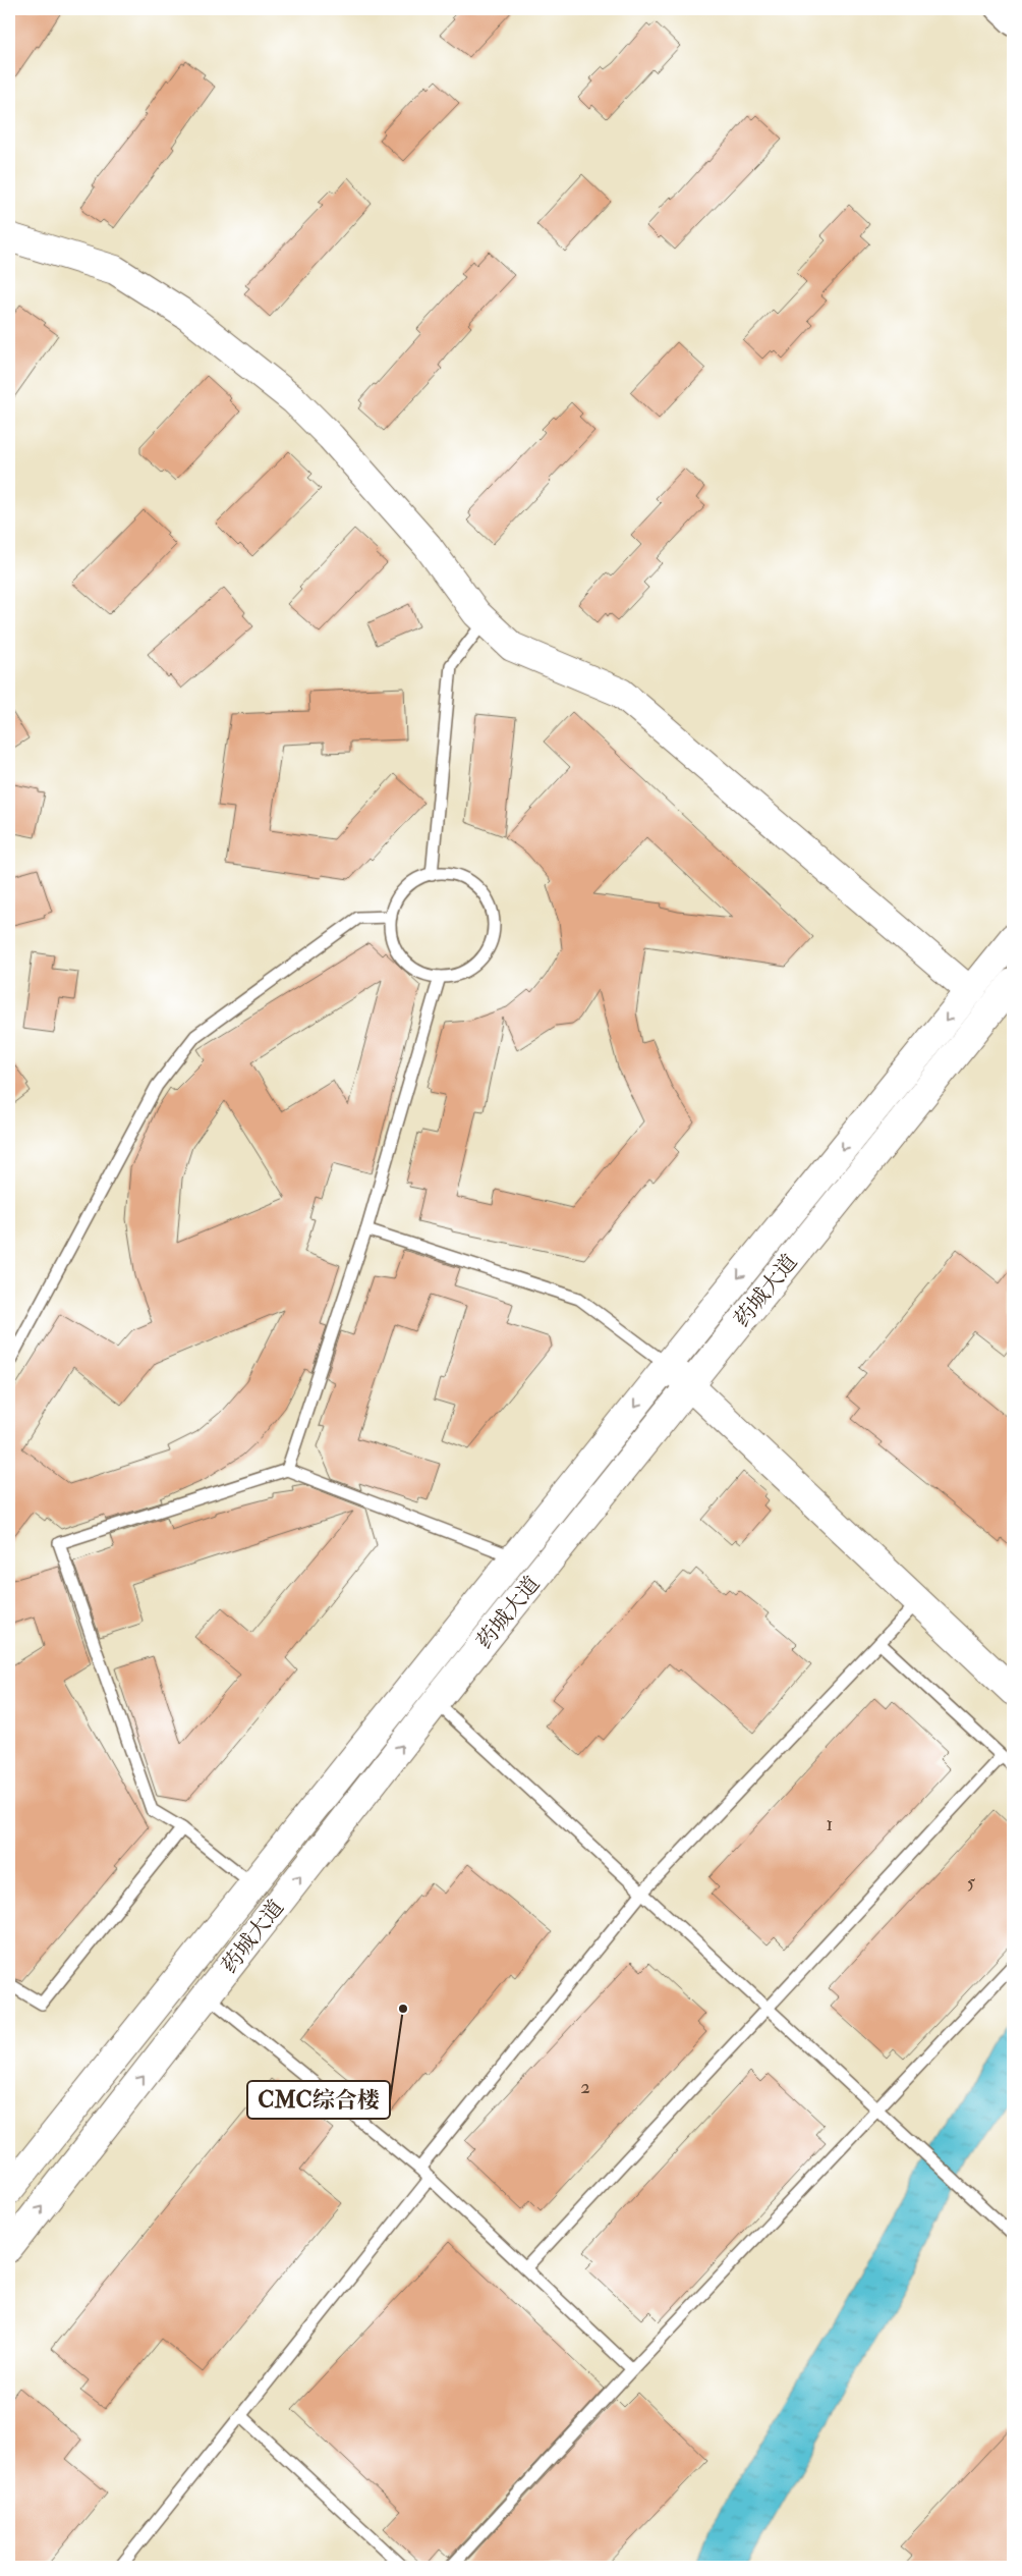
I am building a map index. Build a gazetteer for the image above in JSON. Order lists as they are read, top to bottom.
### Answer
{
  "streets": {
    "main road": ["药城大道"]
  },
  "places": ["CMC综合楼"],
  "house_numbers": ["1", "5", "2"]
}
